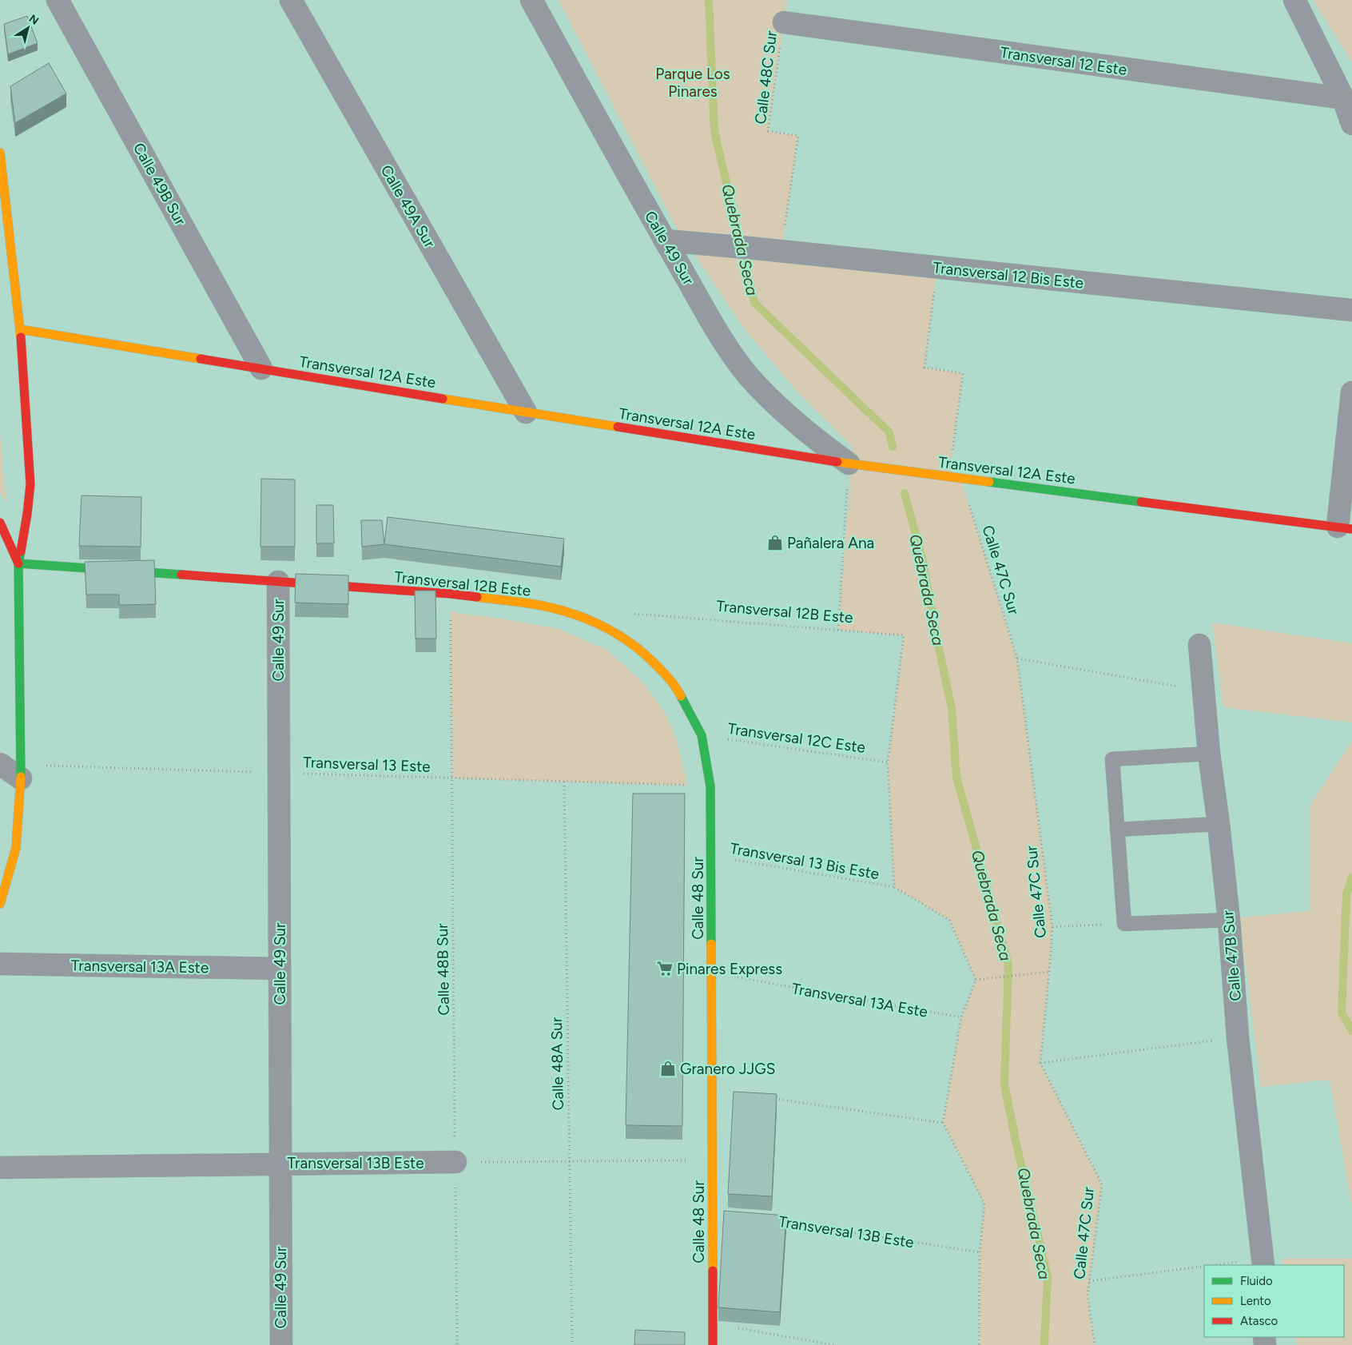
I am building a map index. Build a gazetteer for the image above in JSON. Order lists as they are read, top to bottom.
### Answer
{
  "streets": {
    "street": [
      "Transversal 12 Este",
      "Calle 49B Sur",
      "Calle 49A Sur",
      "Calle 49 Sur",
      "Transversal 12 Bis Este",
      "Transversal 12A Este",
      "Transversal 12B Este",
      "Calle 48 Sur",
      "Calle 47B Sur",
      "Transversal 13A Este",
      "Transversal 13B Este"
    ],
    "path": [
      "Calle 48C Sur",
      "Calle 47C Sur",
      "Transversal 12C Este",
      "Transversal 13 Este",
      "Transversal 13 Bis Este",
      "Calle 48B Sur",
      "Calle 48A Sur"
    ]
  },
  "crossings": [
    ["Transversal 12 Este", "Calle 48C Sur"],
    ["Calle 48C Sur", "Transversal 12 Bis Este"],
    ["Calle 49B Sur", "Transversal 12A Este"],
    ["Calle 49A Sur", "Transversal 12A Este"],
    ["Calle 49 Sur", "Transversal 12 Bis Este"],
    ["Calle 49 Sur", "Transversal 12A Este"],
    ["Calle 49 Sur", "Transversal 12B Este"],
    ["Calle 49 Sur", "Transversal 13 Este"],
    ["Calle 49 Sur", "Transversal 13A Este"],
    ["Calle 49 Sur", "Transversal 13B Este"],
    ["Transversal 12A Este", "Calle 47C Sur"],
    ["Transversal 12B Este", "Transversal 12C Este"],
    ["Transversal 12B Este", "Calle 48 Sur"],
    ["Transversal 12B Este", "Calle 48B Sur"],
    ["Transversal 12C Este", "Calle 48 Sur"],
    ["Transversal 13 Este", "Calle 48 Sur"],
    ["Transversal 13 Este", "Calle 48B Sur"],
    ["Transversal 13 Este", "Calle 48A Sur"],
    ["Transversal 13 Bis Este", "Calle 48 Sur"],
    ["Calle 48 Sur", "Transversal 13A Este"],
    ["Calle 48B Sur", "Transversal 13B Este"]
  ],
  "water": ["Quebrada Seca"],
  "parks": ["Parque Los Pinares"],
  "places": {
    "shop": ["Pañalera Ana", "Granero JJGS"],
    "supermarket": ["Pinares Express"]
  },
  "legend": ["Fluido", "Lento", "Atasco"],
  "north": "top right"
}
